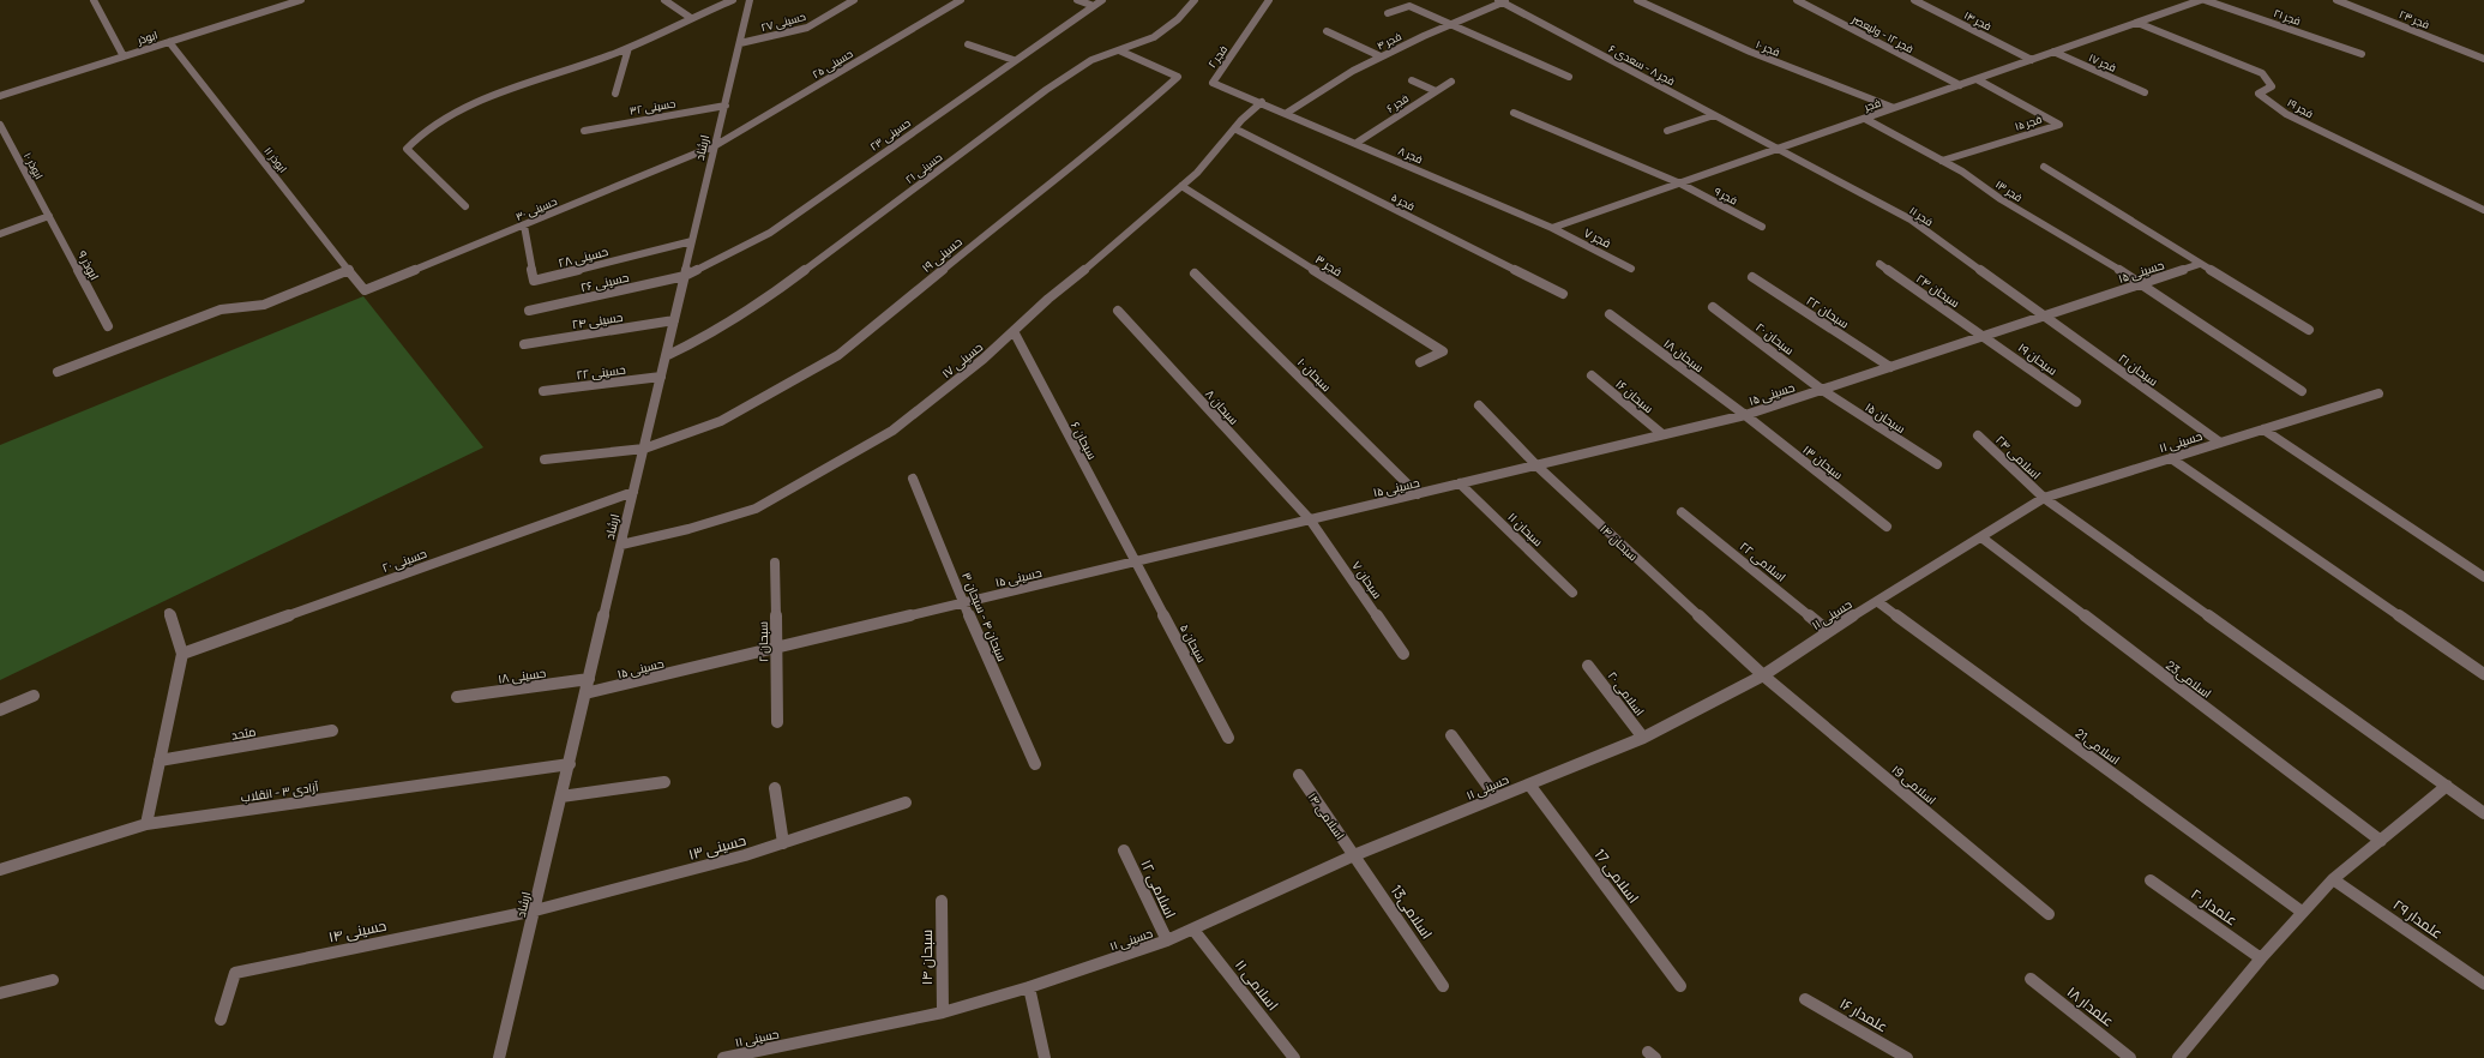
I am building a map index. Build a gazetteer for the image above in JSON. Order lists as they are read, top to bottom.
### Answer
{
  "streets": {
    "street": [
      "فجر ۲۱",
      "فجر ۲۳",
      "فجر ۱۴",
      "حسینی ۲۷",
      "فجر ۱۲ - ولیعصر",
      "ابوذر",
      "فجر ۴",
      "فجر ۱۰",
      "فجر ۲",
      "فجر ۱۷",
      "حسینی ۲۵",
      "فجر ۸ - سعدی ۶",
      "فجر ۶",
      "فجر",
      "حسینی ۳۲",
      "فجر ۱۹",
      "فجر ۱۵",
      "حسینی ۲۳",
      "ارشاد",
      "فجر ۸",
      "ابوذر ۱۱",
      "ابوذر ۱۰",
      "حسینی ۲۱",
      "فجر ۱۳",
      "فجر ۹",
      "فجر ۵",
      "حسینی ۳۰",
      "فجر ۱۱",
      "فجر ۷",
      "حسینی ۱۹",
      "حسینی ۲۸",
      "ابوذر ۹",
      "فجر ۳",
      "حسینی ۱۵",
      "حسینی ۲۶",
      "سبحان ۲۴",
      "سبحان ۲۲",
      "حسینی ۲۴",
      "سبحان ۲۰",
      "سبحان ۱۸",
      "سبحان ۱۹",
      "حسینی ۱۷",
      "سبحان ۲۱",
      "حسینی ۲۲",
      "سبحان ۱۰",
      "سبحان ۱۶",
      "سبحان ۸",
      "سبحان ۱۵",
      "سبحان ۶",
      "حسینی ۱۱",
      "اسلامی ۲۴",
      "سبحان ۱۳",
      "سبحان ۱۱",
      "سبحان ۱۴",
      "حسینی ۲۰",
      "اسلامی ۲۲",
      "سبحان ۷",
      "سبحان ۴ - سبحان ۳",
      "سبحان ۲",
      "سبحان ۵",
      "حسینی ۱۸",
      "اسلامی23",
      "اسلامی ۲۰",
      "متحد",
      "اسلامی21",
      "اسلامی ۱9",
      "آزادی ۳ - انقلاب",
      "اسلامی ۱۴",
      "حسینی ۱۳",
      "اسلامی 17",
      "اسلامی ۱۲",
      "علمدار ۲۰",
      "اسلامی13",
      "علمدار ۲۹",
      "حسینی ۱۴",
      "اسلامی ۱۱",
      "علمدار ۱۸",
      "علمدار ۱۶"
    ]
  },
  "crossings": [
    ["فجر ۱۴", "فجر"],
    ["حسینی ۲۷", "ارشاد"],
    ["فجر ۱۲ - ولیعصر", "فجر"],
    ["ابوذر", "ابوذر ۱۱"],
    ["فجر ۴", "فجر ۸ - سعدی ۶"],
    ["فجر ۴", "فجر ۸"],
    ["فجر ۱۰", "فجر"],
    ["فجر ۲", "فجر ۸"],
    ["فجر ۲", "حسینی ۱۷"],
    ["فجر ۱۷", "فجر"],
    ["حسینی ۲۵", "ارشاد"],
    ["حسینی ۲۵", "حسینی ۳۰"],
    ["فجر ۸ - سعدی ۶", "فجر"],
    ["فجر ۸ - سعدی ۶", "فجر ۱۱"],
    ["فجر ۶", "فجر ۸"],
    ["فجر", "فجر ۱۹"],
    ["فجر", "فجر ۱۵"],
    ["فجر", "فجر ۸"],
    ["فجر", "فجر ۱۳"],
    ["فجر", "فجر ۹"],
    ["فجر", "فجر ۱۱"],
    ["فجر", "فجر ۷"],
    ["حسینی ۳۲", "ارشاد"],
    ["فجر ۱۵", "فجر ۱۳"],
    ["حسینی ۲۳", "ارشاد"],
    ["حسینی ۲۳", "حسینی ۲۶"],
    ["ارشاد", "حسینی ۲۱"],
    ["ارشاد", "حسینی ۳۰"],
    ["ارشاد", "حسینی ۱۹"],
    ["ارشاد", "حسینی ۲۸"],
    ["ارشاد", "حسینی ۱۵"],
    ["ارشاد", "حسینی ۲۶"],
    ["ارشاد", "حسینی ۲۴"],
    ["ارشاد", "حسینی ۱۷"],
    ["ارشاد", "حسینی ۲۲"],
    ["ارشاد", "حسینی ۲۰"],
    ["ارشاد", "حسینی ۱۸"],
    ["ارشاد", "آزادی ۳ - انقلاب"],
    ["ارشاد", "حسینی ۱۳"],
    ["ارشاد", "حسینی ۱۴"],
    ["فجر ۸", "فجر ۷"],
    ["فجر ۸", "حسینی ۱۷"],
    ["ابوذر ۱۱", "حسینی ۳۰"],
    ["ابوذر ۱۰", "ابوذر ۹"],
    ["حسینی ۲۱", "حسینی ۱۹"],
    ["فجر ۱۳", "حسینی ۱۵"],
    ["فجر ۵", "حسینی ۱۷"],
    ["حسینی ۳۰", "حسینی ۲۸"],
    ["فجر ۱۱", "حسینی ۱۵"],
    ["فجر ۱۱", "سبحان ۲۱"],
    ["فجر ۳", "حسینی ۱۷"],
    ["حسینی ۱۵", "سبحان ۲۴"],
    ["حسینی ۱۵", "سبحان ۲۲"],
    ["حسینی ۱۵", "سبحان ۲۰"],
    ["حسینی ۱۵", "سبحان ۱۸"],
    ["حسینی ۱۵", "سبحان ۱۹"],
    ["حسینی ۱۵", "سبحان ۲۱"],
    ["حسینی ۱۵", "سبحان ۱۰"],
    ["حسینی ۱۵", "سبحان ۱۶"],
    ["حسینی ۱۵", "سبحان ۸"],
    ["حسینی ۱۵", "سبحان ۱۵"],
    ["حسینی ۱۵", "سبحان ۶"],
    ["حسینی ۱۵", "سبحان ۱۳"],
    ["حسینی ۱۵", "سبحان ۱۱"],
    ["حسینی ۱۵", "سبحان ۱۴"],
    ["حسینی ۱۵", "سبحان ۷"],
    ["حسینی ۱۵", "سبحان ۴ - سبحان ۳"],
    ["حسینی ۱۵", "سبحان ۲"],
    ["حسینی ۱۵", "سبحان ۵"],
    ["سبحان ۲۴", "سبحان ۱۹"],
    ["سبحان ۲۰", "سبحان ۱۵"],
    ["سبحان ۱۸", "سبحان ۱۳"],
    ["حسینی ۱۷", "سبحان ۶"],
    ["سبحان ۲۱", "حسینی ۱۱"],
    ["سبحان ۸", "سبحان ۷"],
    ["سبحان ۶", "سبحان ۵"],
    ["حسینی ۱۱", "اسلامی ۲۴"],
    ["حسینی ۱۱", "سبحان ۱۴"],
    ["حسینی ۱۱", "اسلامی ۲۲"],
    ["حسینی ۱۱", "اسلامی23"],
    ["حسینی ۱۱", "اسلامی ۲۰"],
    ["حسینی ۱۱", "اسلامی21"],
    ["حسینی ۱۱", "اسلامی ۱9"],
    ["حسینی ۱۱", "اسلامی ۱۴"],
    ["حسینی ۱۱", "اسلامی 17"],
    ["حسینی ۱۱", "اسلامی ۱۲"],
    ["حسینی ۱۱", "اسلامی13"],
    ["حسینی ۱۱", "اسلامی ۱۱"],
    ["سبحان ۱۴", "اسلامی ۱9"],
    ["اسلامی ۱۴", "اسلامی13"],
    ["حسینی ۱۳", "حسینی ۱۴"]
  ]
}
